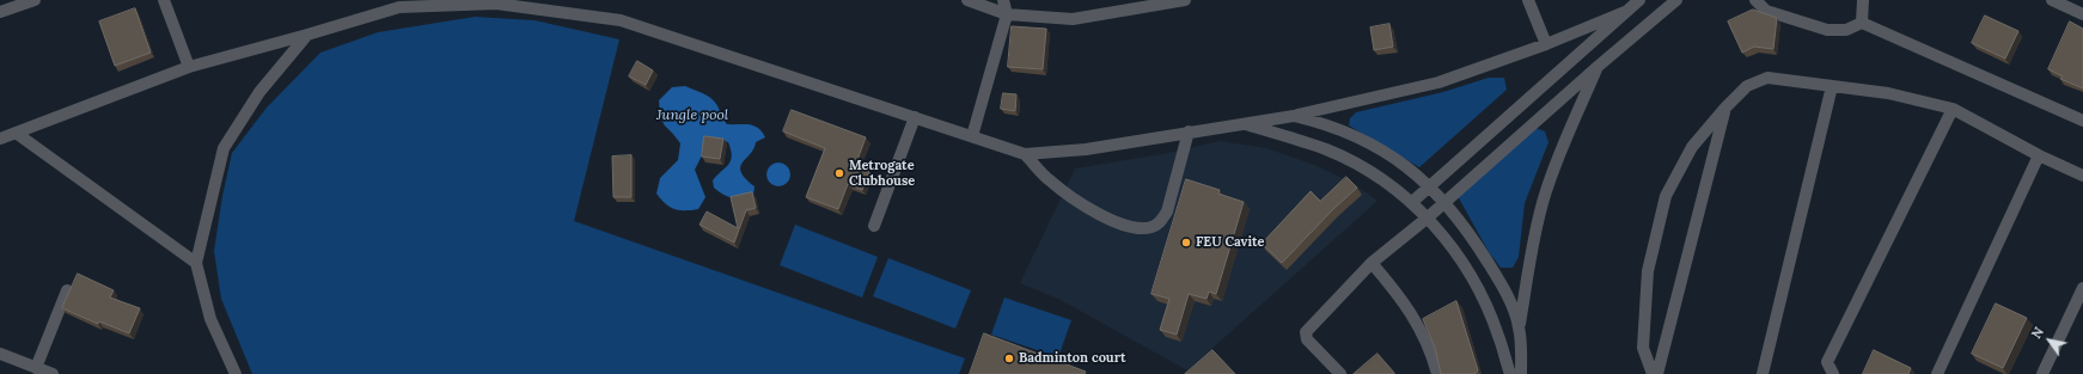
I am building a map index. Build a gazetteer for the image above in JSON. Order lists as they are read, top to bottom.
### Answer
{
  "water": ["Jungle pool"],
  "places": ["Metrogate Clubhouse", "FEU Cavite", "Badminton court"],
  "north": "top left"
}
